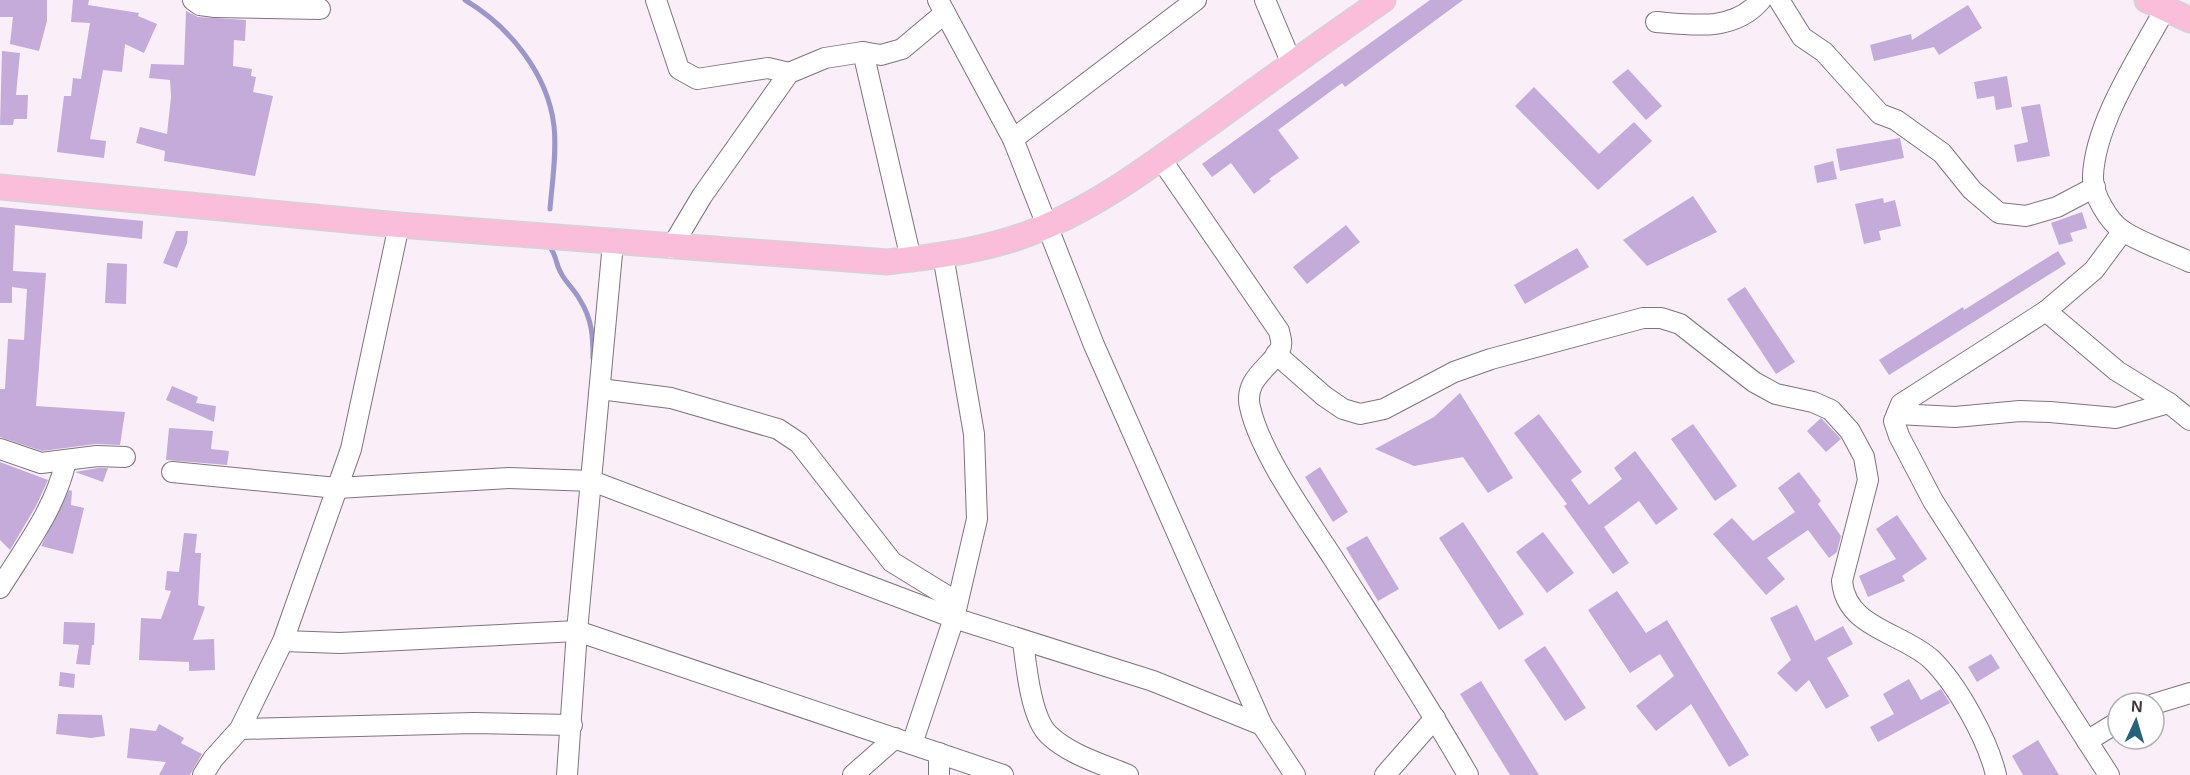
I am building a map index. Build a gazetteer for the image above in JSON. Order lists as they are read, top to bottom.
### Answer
{
  "north": "top"
}
